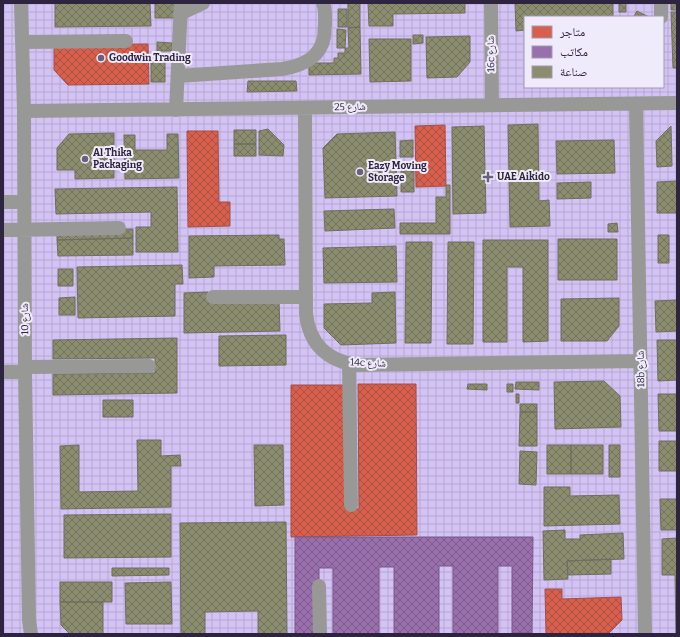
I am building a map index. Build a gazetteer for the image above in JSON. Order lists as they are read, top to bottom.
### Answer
{
  "streets": {
    "street": [
      "16c شارع",
      "شارع 25",
      "شارع 10",
      "14c شارع",
      "18b شارع"
    ]
  },
  "crossings": [
    ["16c شارع", "شارع 25"],
    ["شارع 25", "شارع 10"],
    ["شارع 25", "14c شارع"],
    ["شارع 25", "18b شارع"],
    ["14c شارع", "18b شارع"]
  ],
  "places": {
    "other": ["Goodwin Trading", "Al Thika Packaging", "Eazy Moving Storage"],
    "health": ["UAE Aikido"]
  },
  "legend": ["متاجر", "مكاتب", "صناعة"]
}
